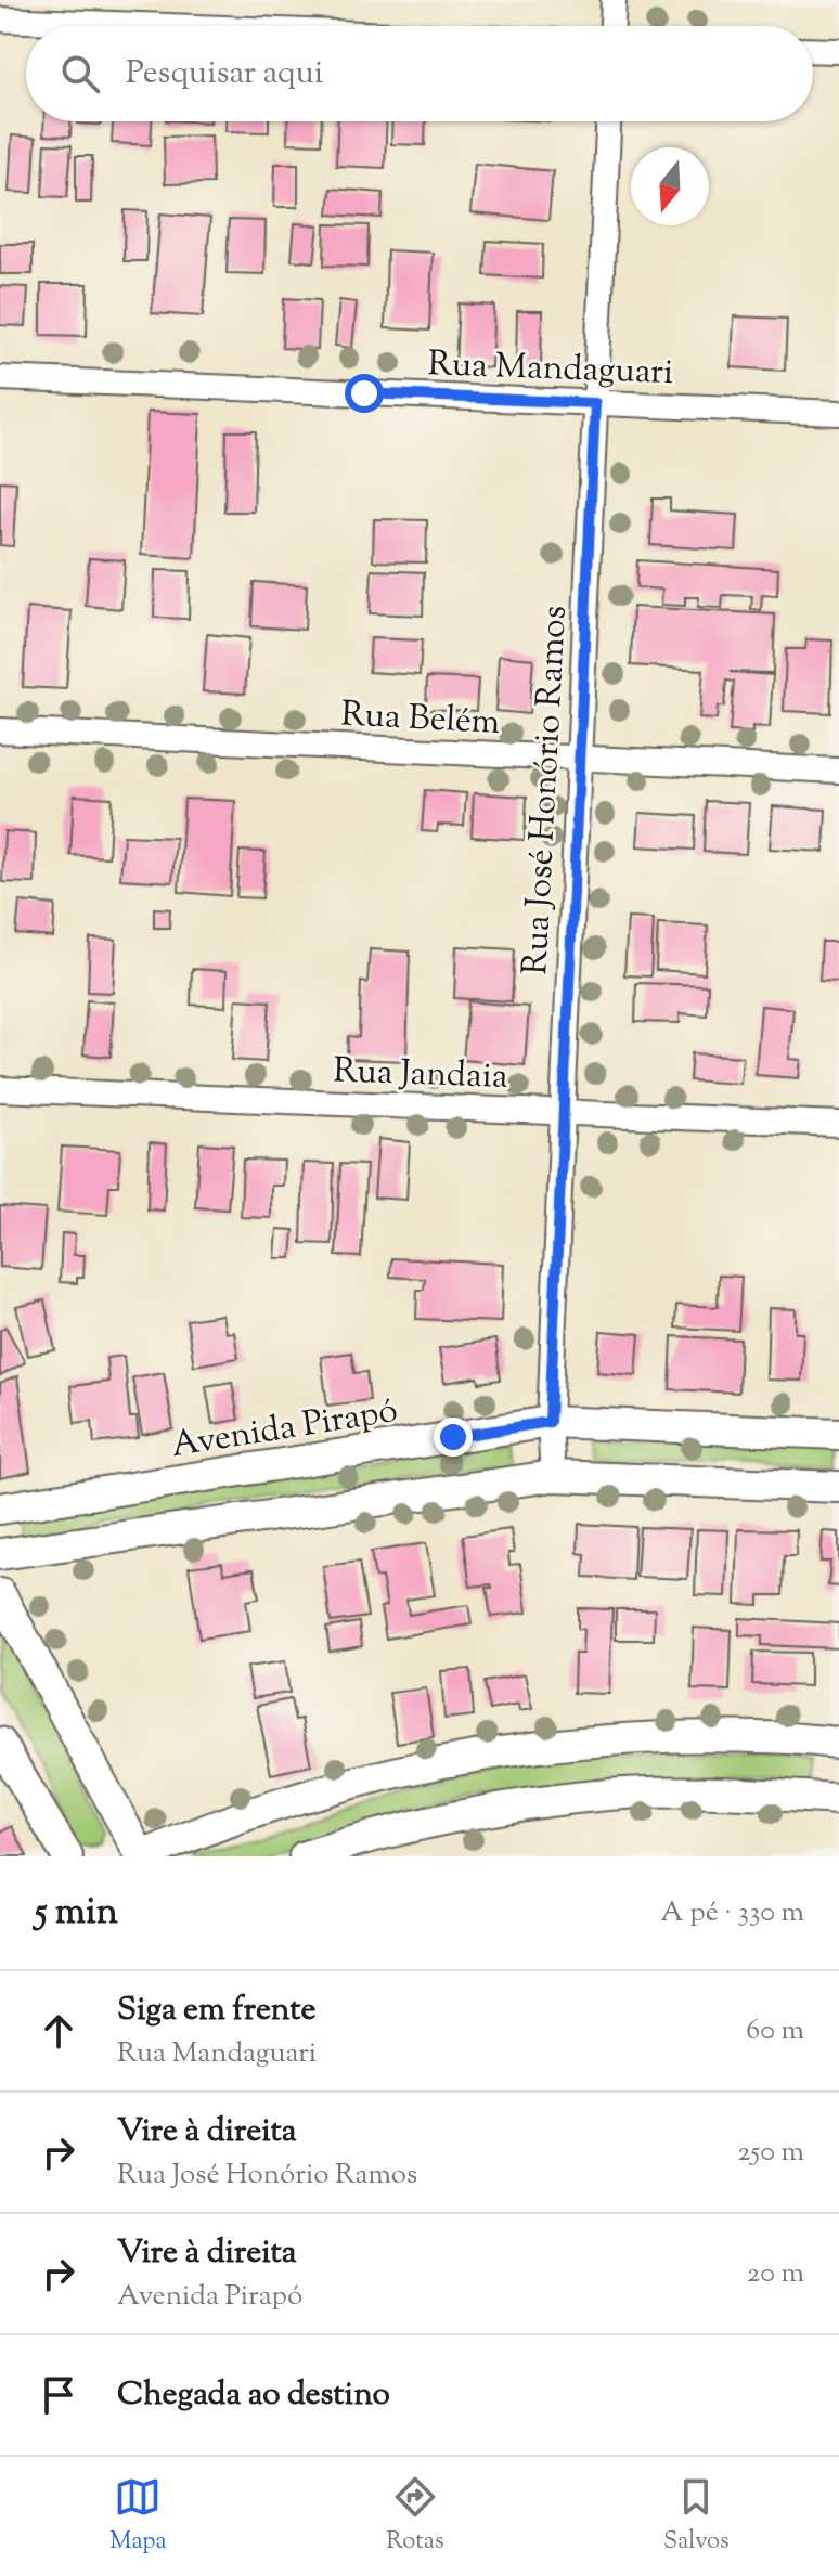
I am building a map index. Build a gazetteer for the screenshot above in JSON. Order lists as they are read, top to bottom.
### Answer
{
  "streets": {
    "street": [
      "Rua Mandaguari",
      "Rua Belém",
      "Rua José Honório Ramos",
      "Rua Jandaia",
      "Avenida Pirapó"
    ]
  },
  "crossings": [
    ["Rua Mandaguari", "Rua José Honório Ramos"],
    ["Rua Belém", "Rua José Honório Ramos"],
    ["Rua José Honório Ramos", "Rua Jandaia"],
    ["Rua José Honório Ramos", "Avenida Pirapó"]
  ],
  "north": "bottom",
  "page": {
    "search": "Pesquisar aqui",
    "heading": ["5 min", "A pé · 330 m"],
    "list": [
      ["Siga em frente", "Rua Mandaguari", "60 m"],
      ["Vire à direita", "Rua José Honório Ramos", "250 m"],
      ["Vire à direita", "Avenida Pirapó", "20 m"],
      "Chegada ao destino"
    ],
    "nav": ["Mapa", "Rotas", "Salvos"]
  }
}
